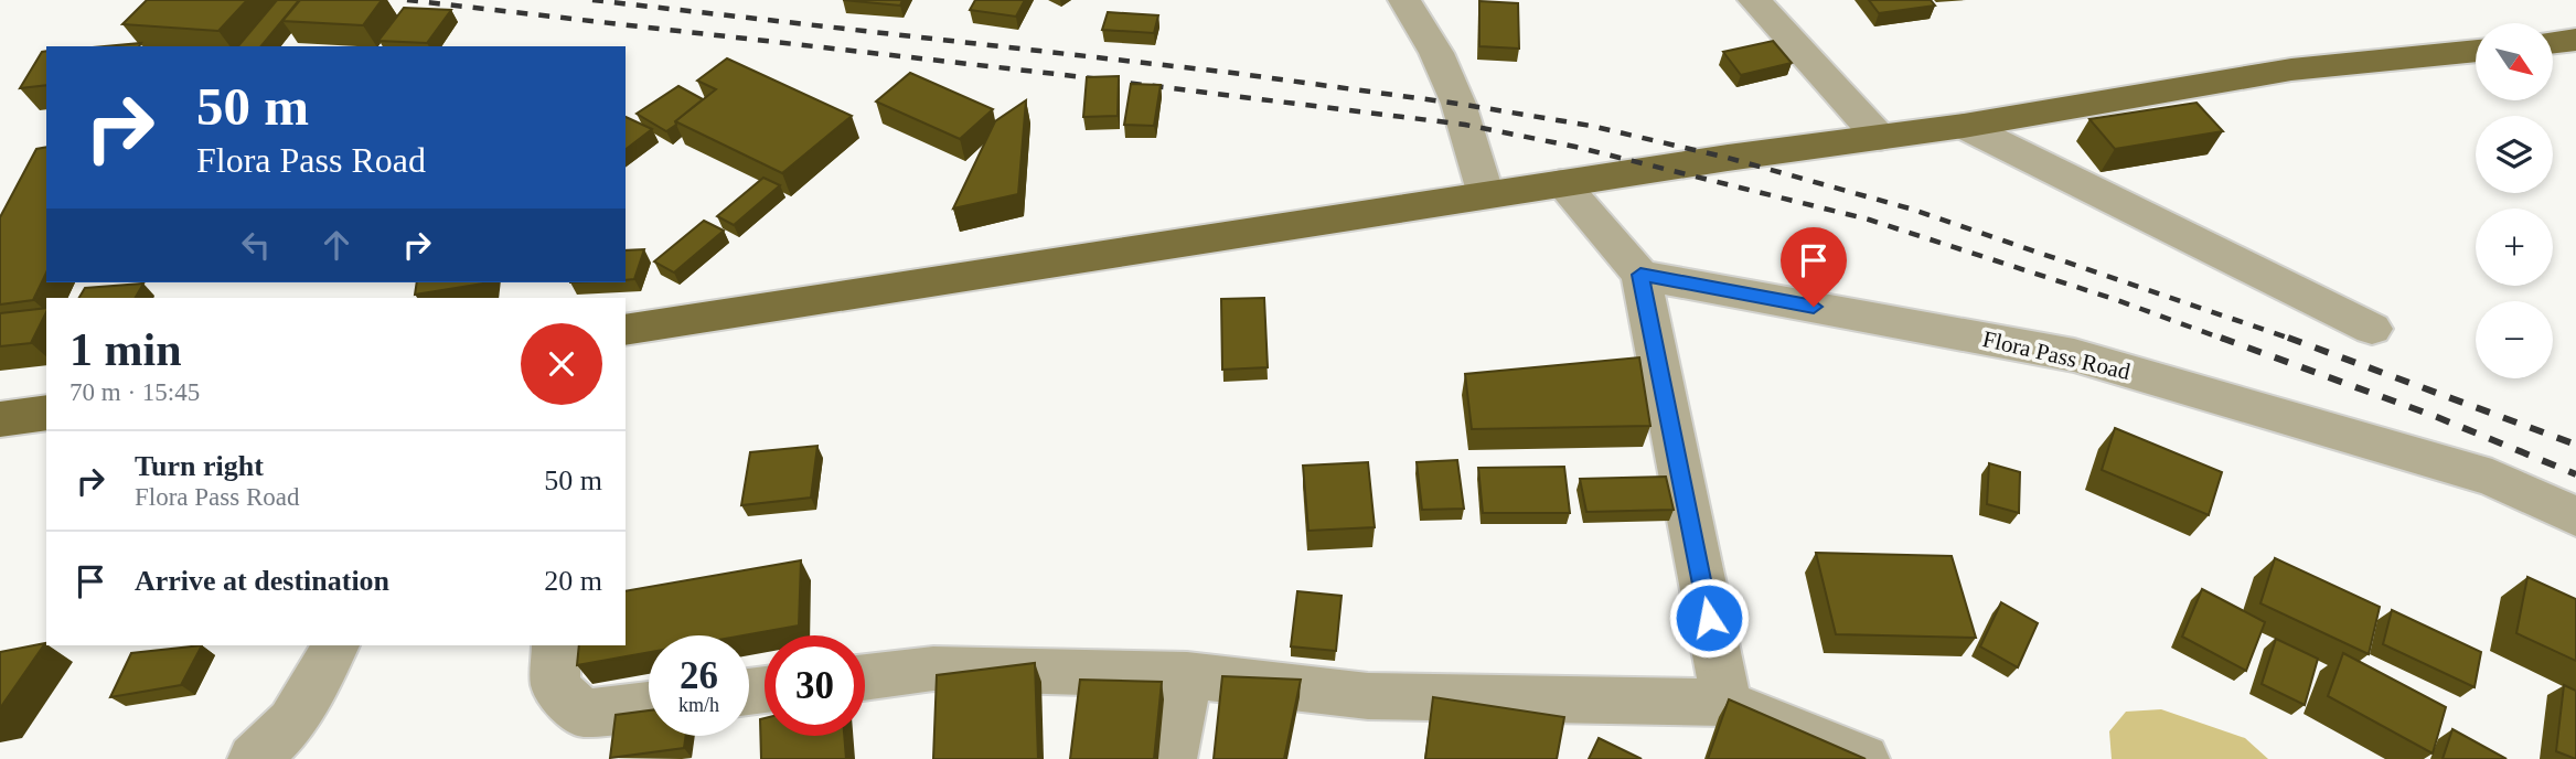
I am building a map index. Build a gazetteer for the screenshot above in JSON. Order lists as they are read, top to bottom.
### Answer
{
  "streets": {
    "street": ["Flora Pass Road"]
  },
  "north": "bottom right",
  "page": {
    "map_buttons": ["+", "−"],
    "turn": ["50 m", "Flora Pass Road"],
    "heading": ["1 min", "70 m · 15:45"],
    "list": [
      {
        "name": "Turn right",
        "note": "Flora Pass Road",
        "value": "50 m"
      },
      {
        "name": "Arrive at destination",
        "value": "20 m"
      }
    ],
    "speed": "26 km/h",
    "limit": "30"
  }
}
